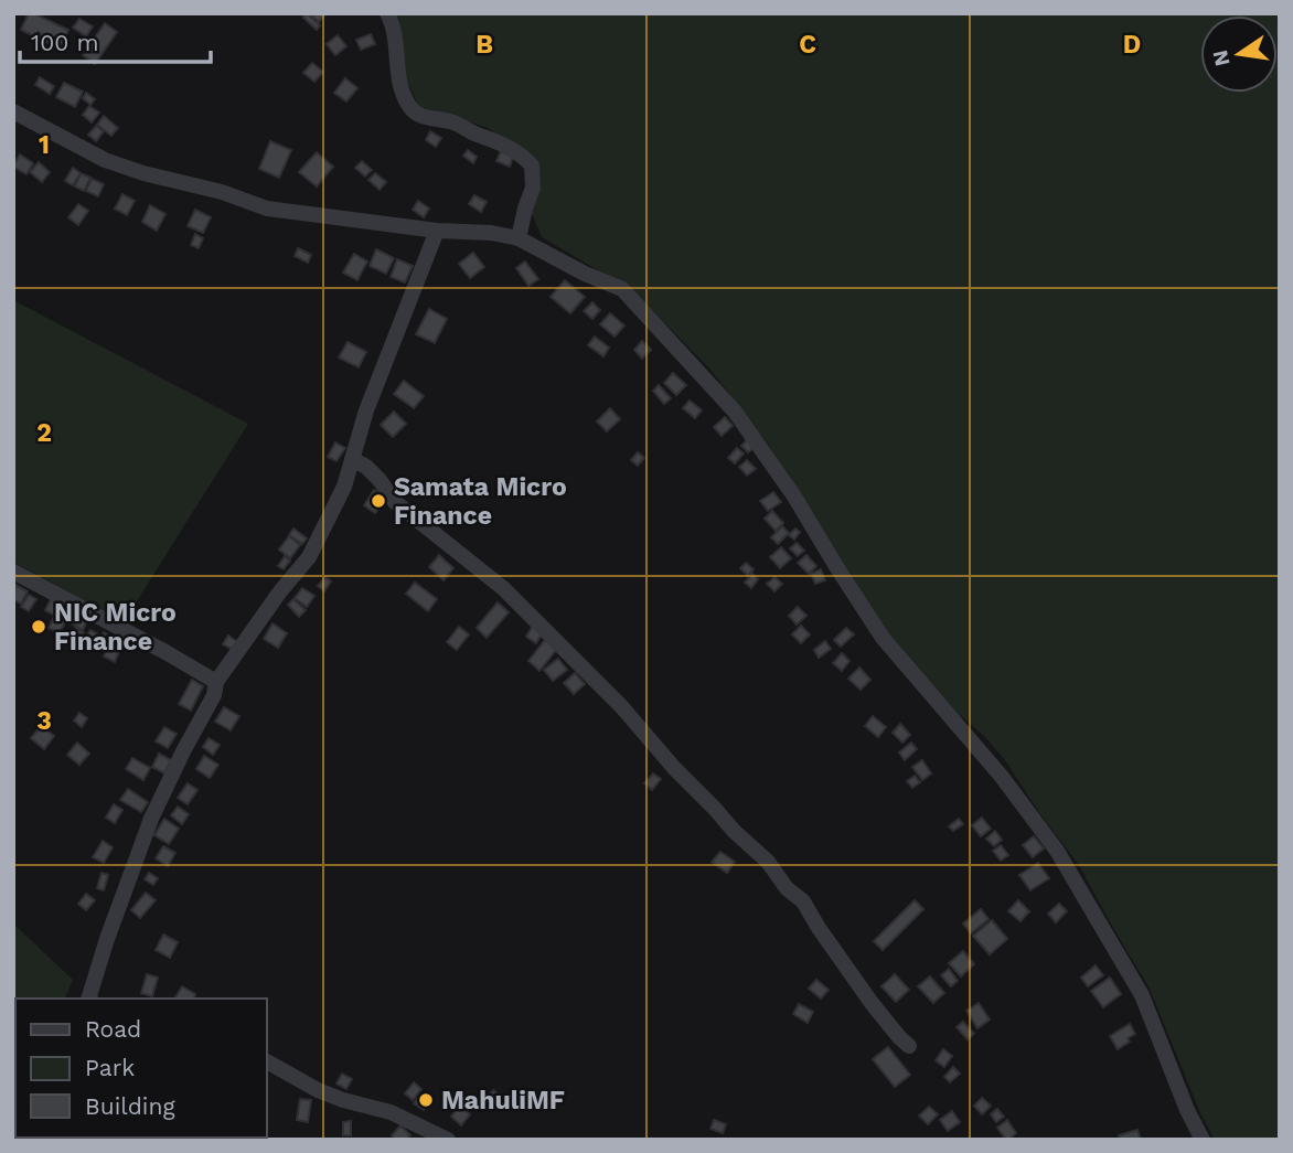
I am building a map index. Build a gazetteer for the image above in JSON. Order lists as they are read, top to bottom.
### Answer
{
  "places": ["Samata Micro Finance", "NIC Micro Finance", "MahuliMF"],
  "legend": ["Road", "Park", "Building"],
  "scale_bar": "100 m",
  "north": "left",
  "grid": {
    "columns": ["B", "C", "D"],
    "rows": ["1", "2", "3"]
  }
}
